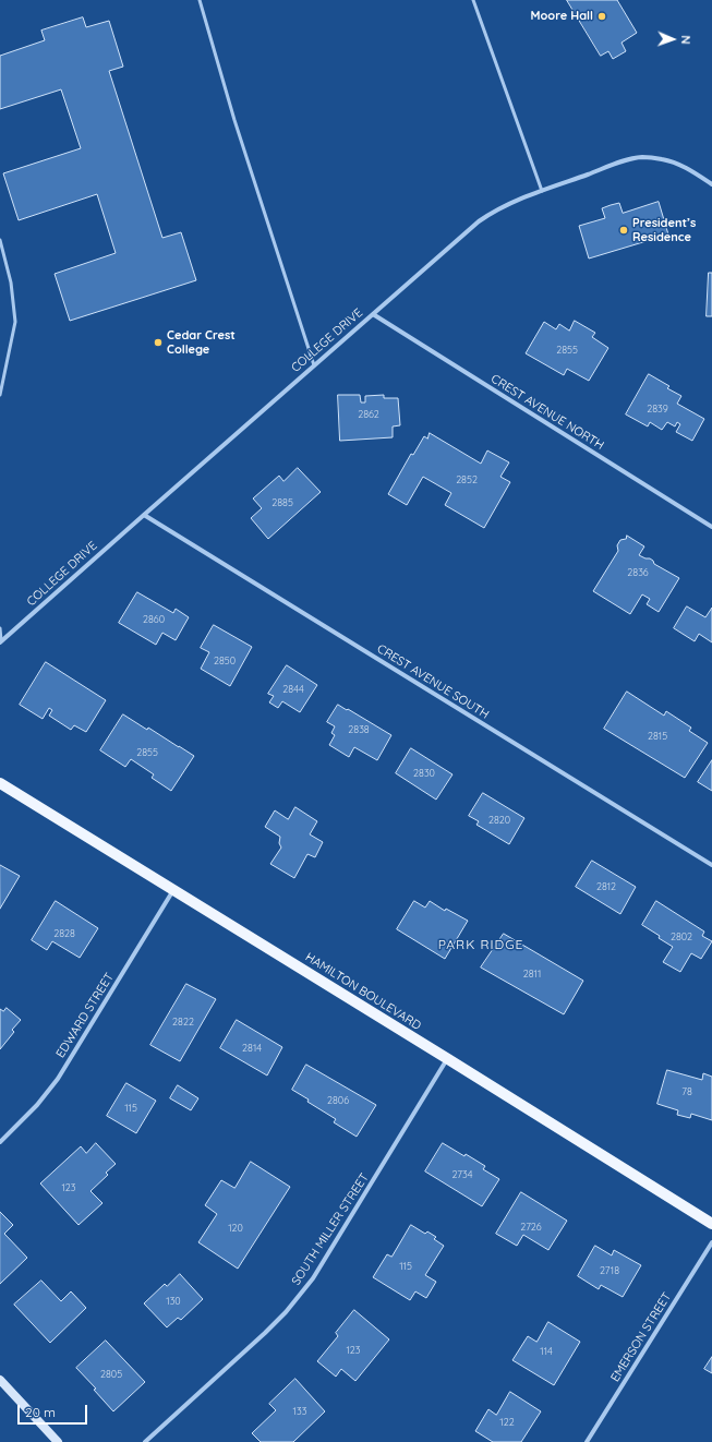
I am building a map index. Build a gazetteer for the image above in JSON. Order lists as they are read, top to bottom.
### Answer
{
  "streets": {
    "main road": ["HAMILTON BOULEVARD"],
    "street": [
      "COLLEGE DRIVE",
      "CREST AVENUE NORTH",
      "CREST AVENUE SOUTH",
      "EDWARD STREET",
      "SOUTH MILLER STREET",
      "EMERSON STREET"
    ]
  },
  "crossings": [
    ["COLLEGE DRIVE", "CREST AVENUE NORTH"],
    ["COLLEGE DRIVE", "CREST AVENUE SOUTH"],
    ["HAMILTON BOULEVARD", "EDWARD STREET"],
    ["HAMILTON BOULEVARD", "SOUTH MILLER STREET"]
  ],
  "districts": ["PARK RIDGE"],
  "places": ["Moore Hall", "President’s Residence", "Cedar Crest College"],
  "house_numbers": [
    "2855",
    "2839",
    "2862",
    "2852",
    "2885",
    "2836",
    "2860",
    "2850",
    "2844",
    "2838",
    "2815",
    "2855",
    "2830",
    "2820",
    "2812",
    "2828",
    "2802",
    "2811",
    "2822",
    "2814",
    "78",
    "2806",
    "115",
    "2734",
    "123",
    "2726",
    "120",
    "115",
    "2718",
    "130",
    "123",
    "114",
    "2805",
    "133",
    "122"
  ],
  "scale_bar": "20 m",
  "north": "right"
}
